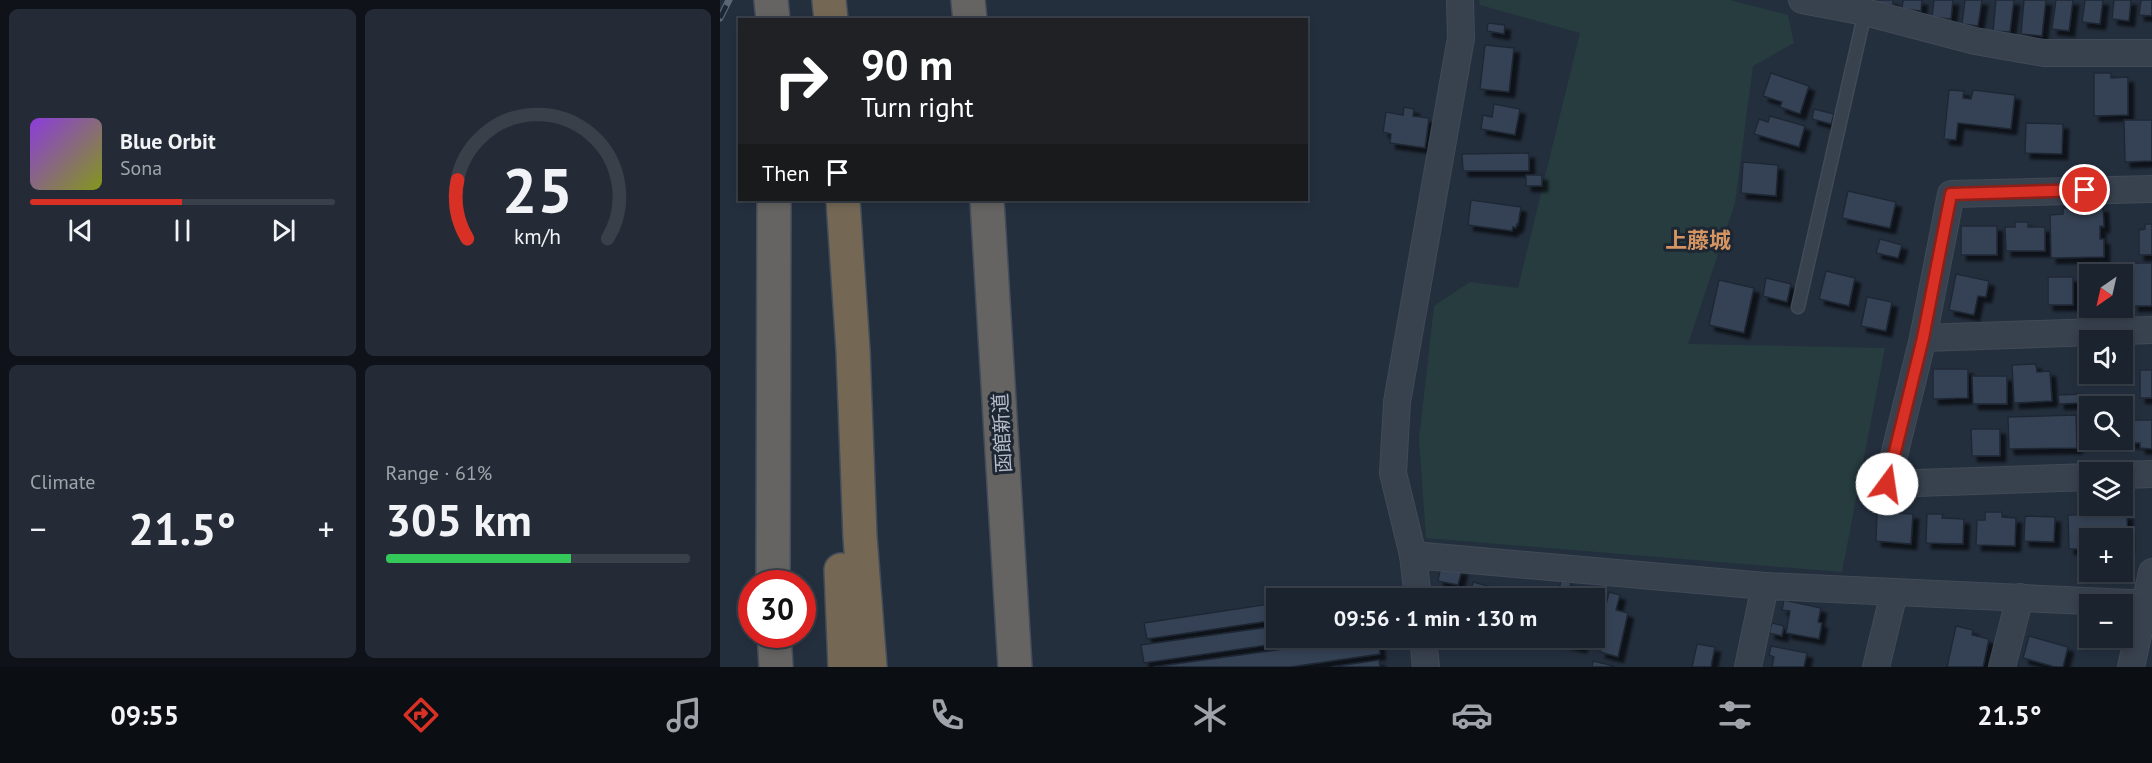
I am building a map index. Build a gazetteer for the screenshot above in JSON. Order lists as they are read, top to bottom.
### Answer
{
  "streets": {
    "highway": ["函館新道"]
  },
  "districts": ["上藤城"],
  "north": "bottom left",
  "page": {
    "turn": ["90 m", "Turn right"],
    "song": ["Blue Orbit", "Sona"],
    "then": "Then",
    "map_buttons": ["+", "−"],
    "tile": [
      "Climate",
      ["Range · 61%", "305 km"]
    ],
    "heat": ["−", "21.5°", "+"],
    "limit": "30",
    "trip": "09:56 · 1 min · 130 m",
    "tabs": ["09:55", "21.5°"],
    "gauge": ["25", "km/h"]
  }
}
